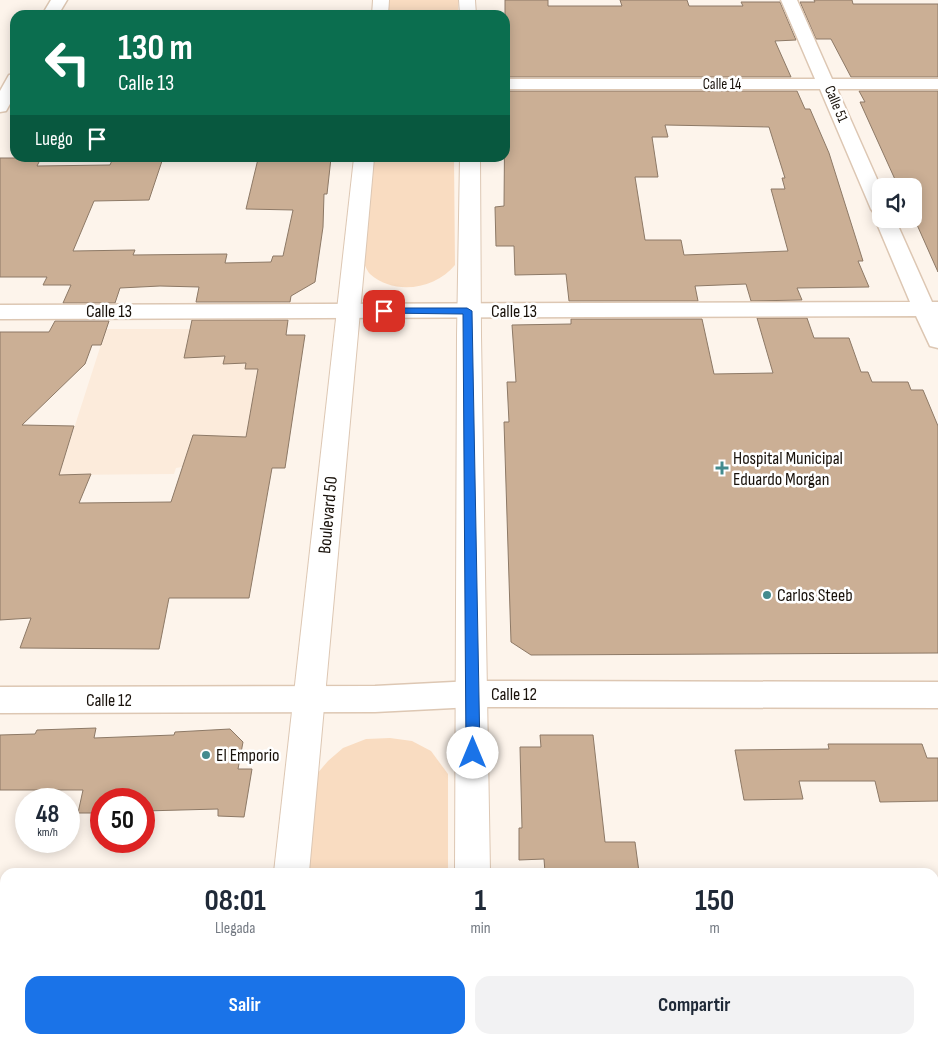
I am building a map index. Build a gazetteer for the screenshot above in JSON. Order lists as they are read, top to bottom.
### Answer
{
  "streets": {
    "main road": ["Boulevard 50"],
    "street": [
      "Calle 14",
      "Calle 51",
      "Calle 13",
      "Calle 12"
    ]
  },
  "crossings": [
    ["Calle 14", "Calle 51"],
    ["Calle 13", "Boulevard 50"],
    ["Boulevard 50", "Calle 12"]
  ],
  "places": {
    "health": ["Hospital Municipal Eduardo Morgan"],
    "other": ["Carlos Steeb", "El Emporio"]
  },
  "page": {
    "turn": ["130 m", "Calle 13"],
    "then": "Luego",
    "speed": "48 km/h",
    "limit": "50",
    "eta": [
      "08:01",
      "Llegada",
      "1",
      "min",
      "150",
      "m"
    ],
    "buttons": ["Salir", "Compartir"]
  }
}
